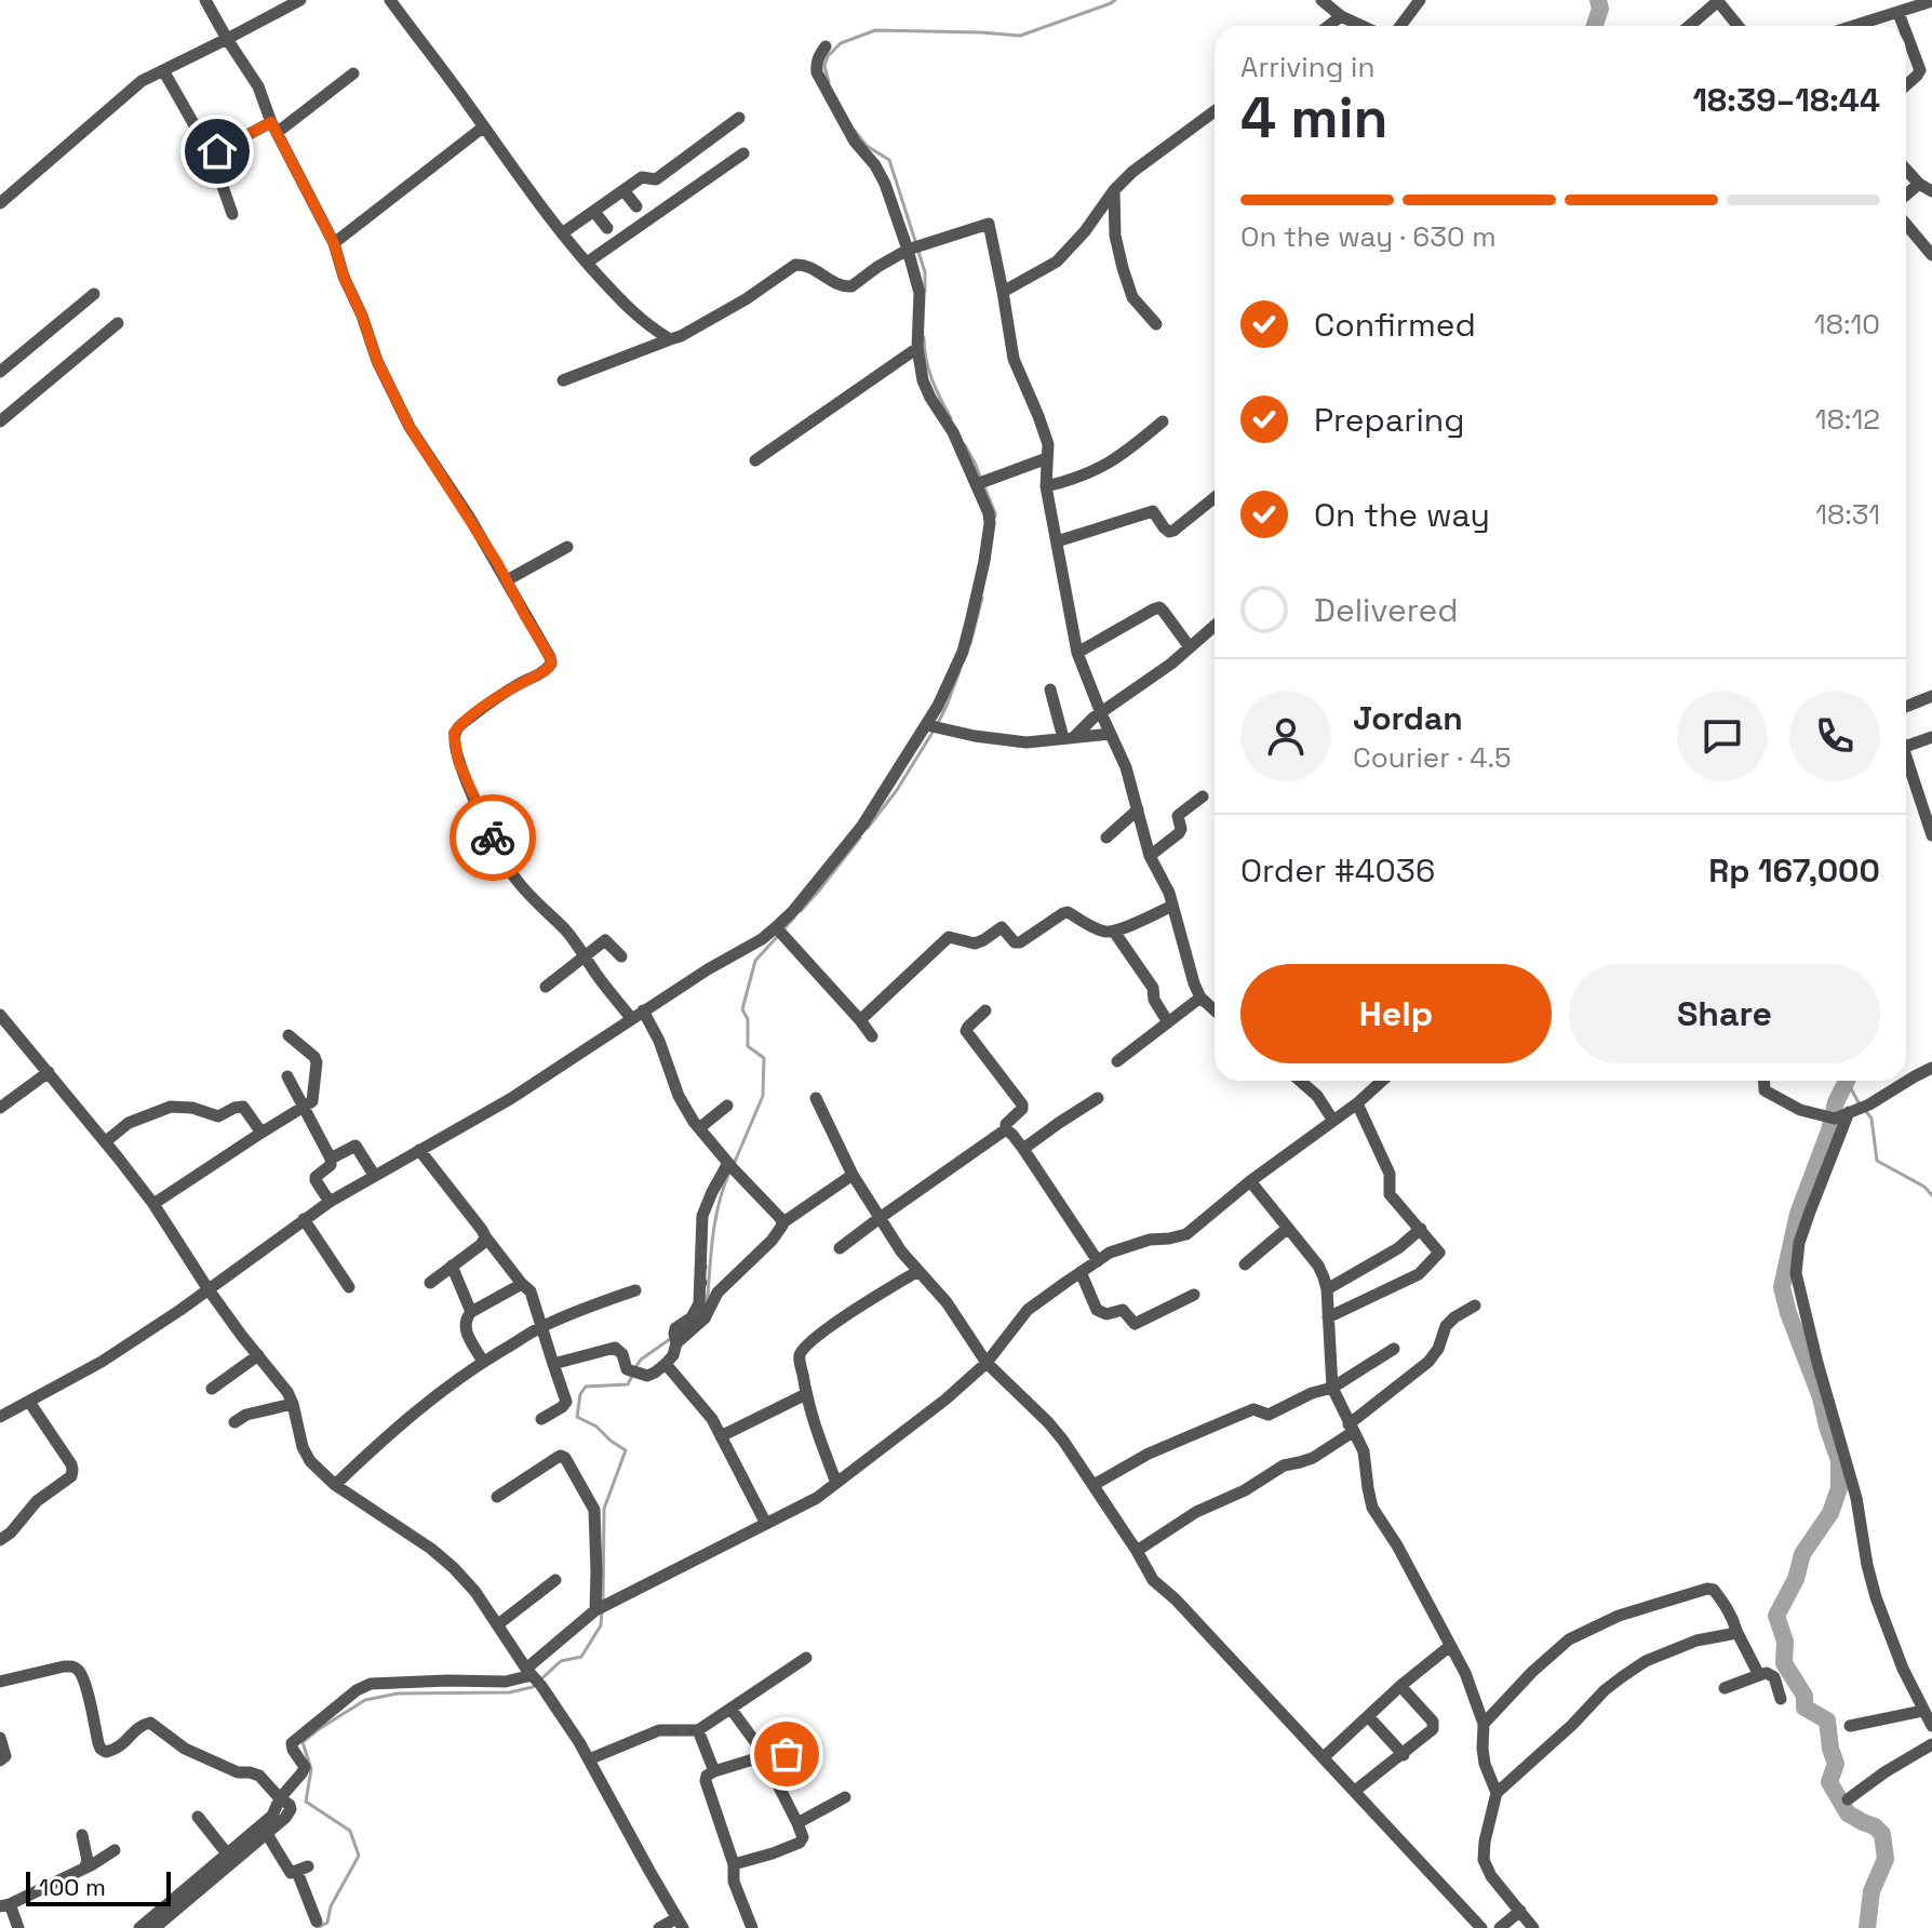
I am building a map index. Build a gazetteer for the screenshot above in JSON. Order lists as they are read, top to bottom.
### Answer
{
  "scale_bar": "100 m",
  "page": {
    "heading": ["4 min", "Arriving in", "18:39–18:44"],
    "panel": [
      "Jordan",
      "Courier · 4.5",
      "Order #4036",
      "Rp 167,000"
    ],
    "bar": "On the way · 630 m",
    "list": [
      ["Confirmed", "18:10"],
      ["Preparing", "18:12"],
      ["On the way", "18:31"],
      "Delivered"
    ],
    "buttons": ["Help", "Share"],
    "scale": "100 m"
  }
}
